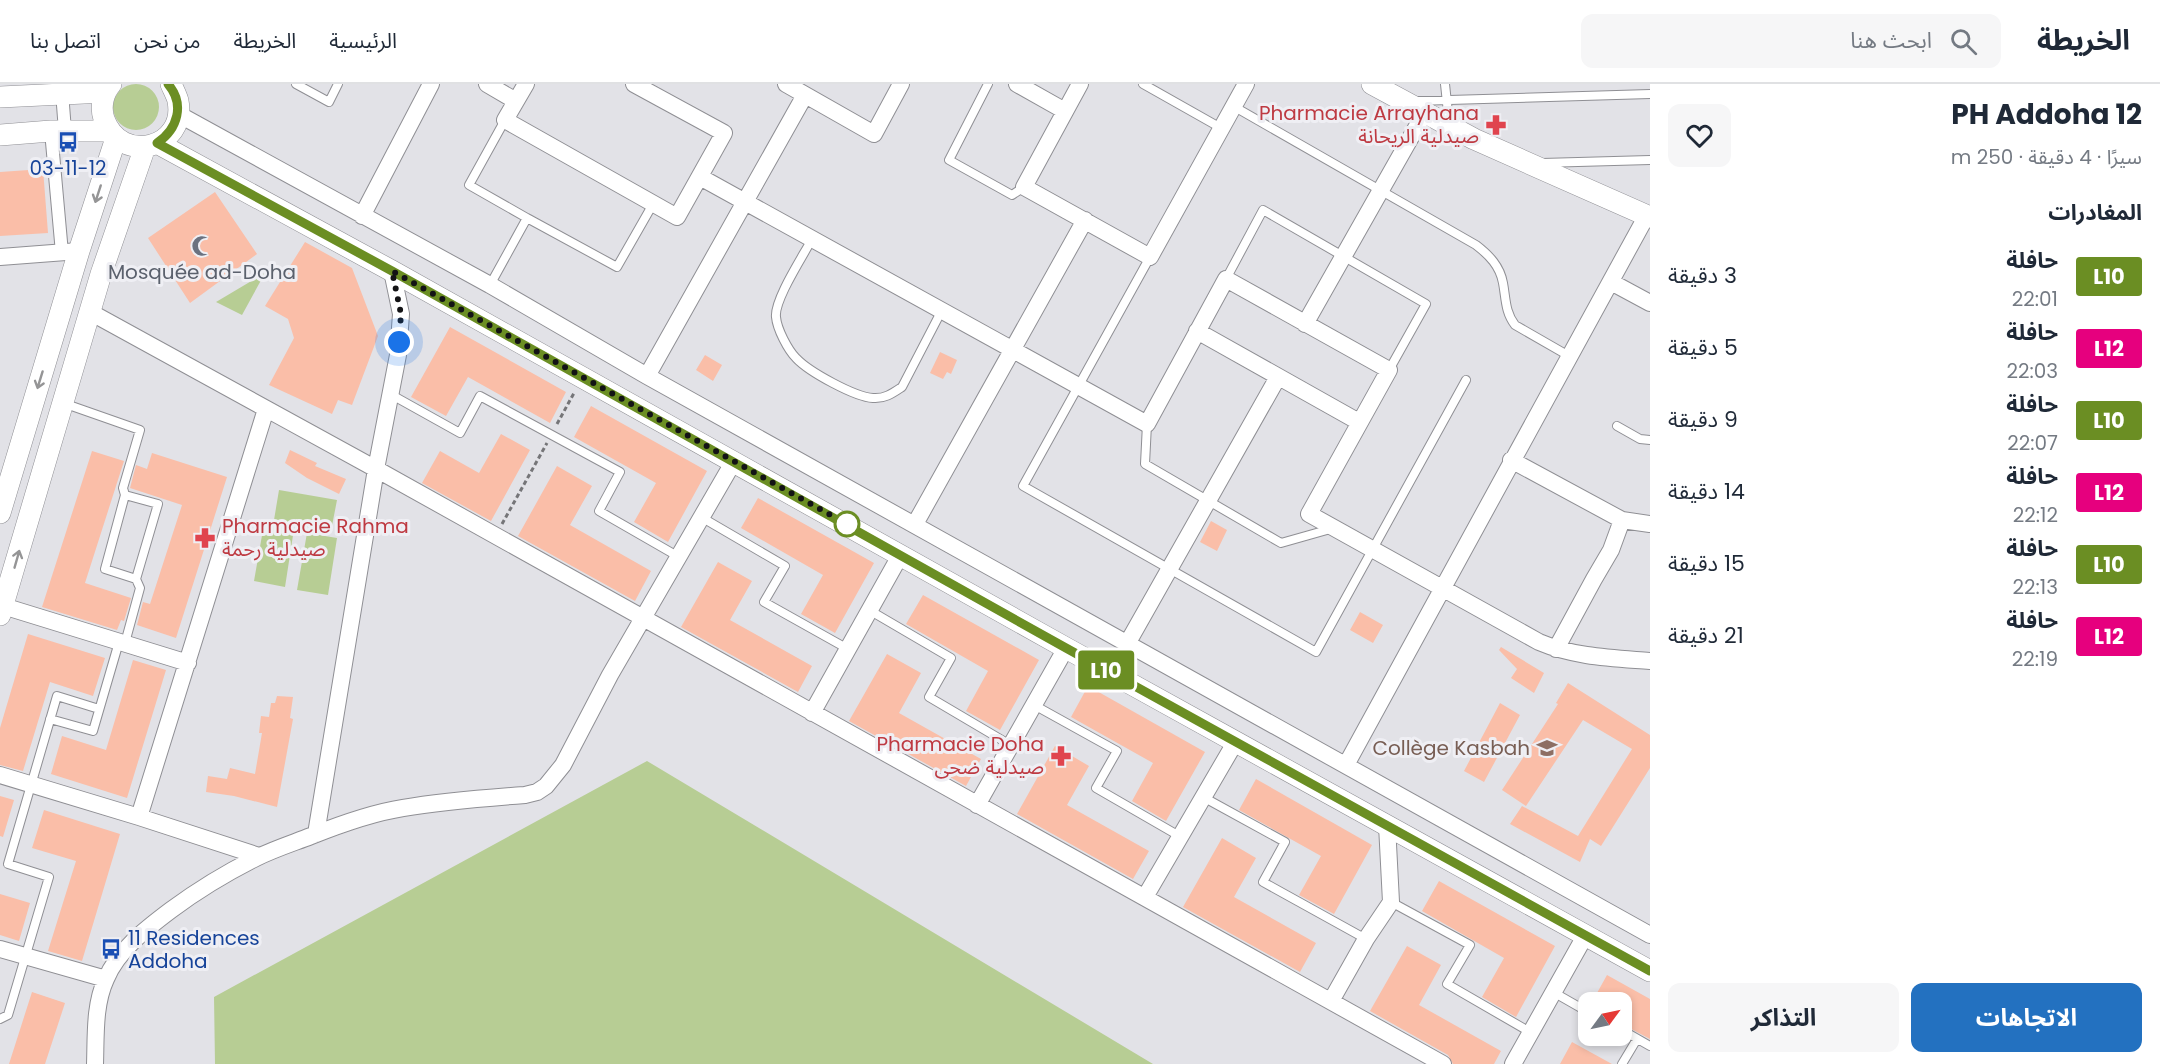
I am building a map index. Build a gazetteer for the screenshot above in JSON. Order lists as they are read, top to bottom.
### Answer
{
  "places": {
    "pharmacy": ["Pharmacie Arrayhana صيدلية الريحانة", "Pharmacie Rahma صيدلية رحمة", "Pharmacie Doha صيدلية ضحى"],
    "bus stop": ["03-11-12", "11 Residences Addoha"],
    "mosque": ["Mosquée ad-Doha"],
    "school or university": ["Collège Kasbah"]
  },
  "lines": ["bus line L10"],
  "north": "top right",
  "page": {
    "header": "الخريطة",
    "search": "ابحث هنا",
    "nav": [
      "الرئيسية",
      "الخريطة",
      "من نحن",
      "اتصل بنا"
    ],
    "heading": [
      ["12 PH Addoha", "سيرًا · 4 دقيقة · 250 m"],
      "المغادرات"
    ],
    "on_map": "L10",
    "list": [
      {
        "mark": "L10",
        "name": "حافلة",
        "note": "22:01",
        "value": "3 دقيقة"
      },
      {
        "mark": "L12",
        "name": "حافلة",
        "note": "22:03",
        "value": "5 دقيقة"
      },
      {
        "mark": "L10",
        "name": "حافلة",
        "note": "22:07",
        "value": "9 دقيقة"
      },
      {
        "mark": "L12",
        "name": "حافلة",
        "note": "22:12",
        "value": "14 دقيقة"
      },
      {
        "mark": "L10",
        "name": "حافلة",
        "note": "22:13",
        "value": "15 دقيقة"
      },
      {
        "mark": "L12",
        "name": "حافلة",
        "note": "22:19",
        "value": "21 دقيقة"
      }
    ],
    "buttons": ["الاتجاهات", "التذاكر"]
  }
}
